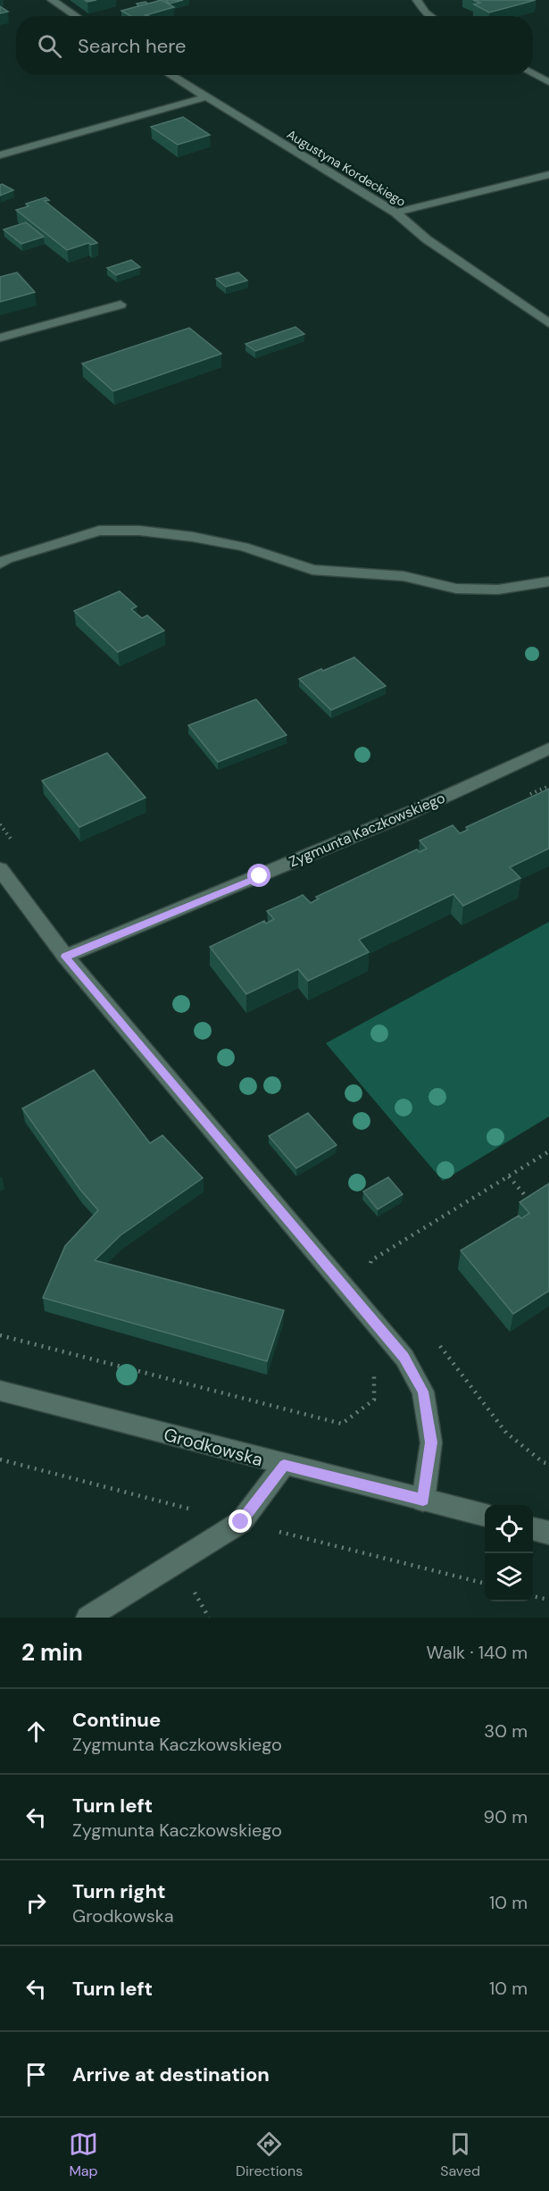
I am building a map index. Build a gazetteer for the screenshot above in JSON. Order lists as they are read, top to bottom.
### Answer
{
  "streets": {
    "street": ["Augustyna Kordeckiego", "Zygmunta Kaczkowskiego", "Grodkowska"]
  },
  "page": {
    "search": "Search here",
    "heading": ["2 min", "Walk · 140 m"],
    "list": [
      ["Continue", "Zygmunta Kaczkowskiego", "30 m"],
      ["Turn left", "Zygmunta Kaczkowskiego", "90 m"],
      ["Turn right", "Grodkowska", "10 m"],
      ["Turn left", "10 m"],
      "Arrive at destination"
    ],
    "nav": ["Map", "Directions", "Saved"]
  }
}
